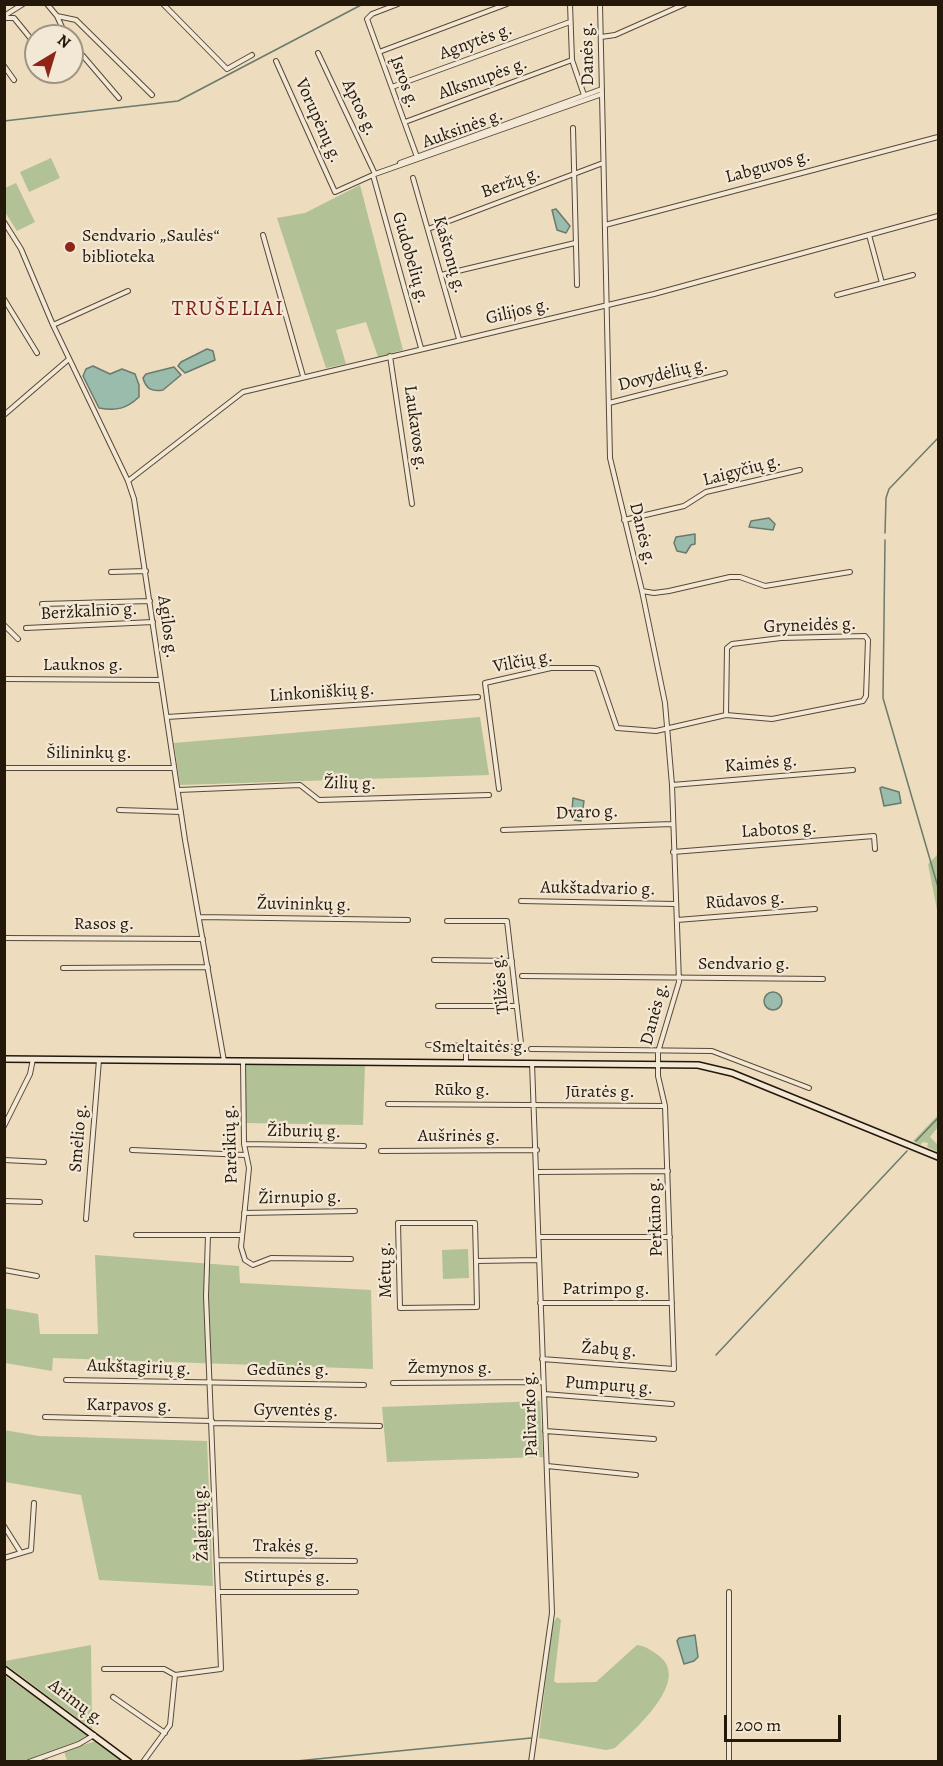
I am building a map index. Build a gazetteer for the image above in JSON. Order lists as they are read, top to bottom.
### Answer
{
  "streets": {
    "main road": ["Smeltaitės g.", "Arimų g."],
    "street": [
      "Agnytės g.",
      "Danės g.",
      "Alksnupės g.",
      "Įsros g.",
      "Aptos g.",
      "Vorupėnų g.",
      "Auksinės g.",
      "Labguvos g.",
      "Beržų g.",
      "Kaštonų g.",
      "Gudobelių g.",
      "Gilijos g.",
      "Dovydėlių g.",
      "Laukavos g.",
      "Laigyčių g.",
      "Beržkalnio g.",
      "Gryneidės g.",
      "Agilos g.",
      "Vilčių g.",
      "Lauknos g.",
      "Linkoniškių g.",
      "Šilininkų g.",
      "Kaimės g.",
      "Žilių g.",
      "Dvaro g.",
      "Labotos g.",
      "Aukštadvario g.",
      "Rūdavos g.",
      "Žuvininkų g.",
      "Rasos g.",
      "Sendvario g.",
      "Tilžės g.",
      "Rūko g.",
      "Jūratės g.",
      "Žiburių g.",
      "Aušrinės g.",
      "Smėlio g.",
      "Pareikių g.",
      "Žirnupio g.",
      "Perkūno g.",
      "Mėtų g.",
      "Patrimpo g.",
      "Žabų g.",
      "Aukštagirių g.",
      "Žemynos g.",
      "Gedūnės g.",
      "Pumpurų g.",
      "Karpavos g.",
      "Gyventės g.",
      "Palivarko g.",
      "Žalgirių g.",
      "Trakės g.",
      "Stirtupės g."
    ]
  },
  "crossings": [
    ["Agnytės g.", "Įsros g."],
    ["Danės g.", "Auksinės g."],
    ["Danės g.", "Labguvos g."],
    ["Danės g.", "Beržų g."],
    ["Danės g.", "Gilijos g."],
    ["Danės g.", "Dovydėlių g."],
    ["Danės g.", "Laigyčių g."],
    ["Danės g.", "Gryneidės g."],
    ["Danės g.", "Vilčių g."],
    ["Danės g.", "Kaimės g."],
    ["Danės g.", "Dvaro g."],
    ["Danės g.", "Labotos g."],
    ["Danės g.", "Aukštadvario g."],
    ["Danės g.", "Rūdavos g."],
    ["Danės g.", "Sendvario g."],
    ["Danės g.", "Smeltaitės g."],
    ["Danės g.", "Perkūno g."],
    ["Alksnupės g.", "Įsros g."],
    ["Aptos g.", "Auksinės g."],
    ["Aptos g.", "Gudobelių g."],
    ["Vorupėnų g.", "Auksinės g."],
    ["Auksinės g.", "Gudobelių g."],
    ["Beržų g.", "Kaštonų g."],
    ["Kaštonų g.", "Gilijos g."],
    ["Gudobelių g.", "Gilijos g."],
    ["Gilijos g.", "Laukavos g."],
    ["Gilijos g.", "Agilos g."],
    ["Beržkalnio g.", "Agilos g."],
    ["Gryneidės g.", "Vilčių g."],
    ["Agilos g.", "Lauknos g."],
    ["Agilos g.", "Linkoniškių g."],
    ["Agilos g.", "Šilininkų g."],
    ["Agilos g.", "Žilių g."],
    ["Agilos g.", "Žuvininkų g."],
    ["Agilos g.", "Rasos g."],
    ["Agilos g.", "Smeltaitės g."],
    ["Smeltaitės g.", "Smėlio g."],
    ["Smeltaitės g.", "Pareikių g."],
    ["Smeltaitės g.", "Perkūno g."],
    ["Smeltaitės g.", "Palivarko g."],
    ["Rūko g.", "Jūratės g."],
    ["Rūko g.", "Palivarko g."],
    ["Jūratės g.", "Perkūno g."],
    ["Jūratės g.", "Palivarko g."],
    ["Žiburių g.", "Pareikių g."],
    ["Aušrinės g.", "Palivarko g."],
    ["Pareikių g.", "Žirnupio g."],
    ["Perkūno g.", "Patrimpo g."],
    ["Perkūno g.", "Žabų g."],
    ["Patrimpo g.", "Palivarko g."],
    ["Žabų g.", "Palivarko g."],
    ["Aukštagirių g.", "Gedūnės g."],
    ["Aukštagirių g.", "Žalgirių g."],
    ["Žemynos g.", "Palivarko g."],
    ["Gedūnės g.", "Žalgirių g."],
    ["Pumpurų g.", "Palivarko g."],
    ["Karpavos g.", "Gyventės g."],
    ["Karpavos g.", "Žalgirių g."],
    ["Gyventės g.", "Žalgirių g."],
    ["Žalgirių g.", "Trakės g."],
    ["Žalgirių g.", "Stirtupės g."]
  ],
  "districts": ["TRUŠELIAI"],
  "places": ["Sendvario „Saulės“ biblioteka"],
  "scale_bar": "200 m",
  "north": "top right"
}
